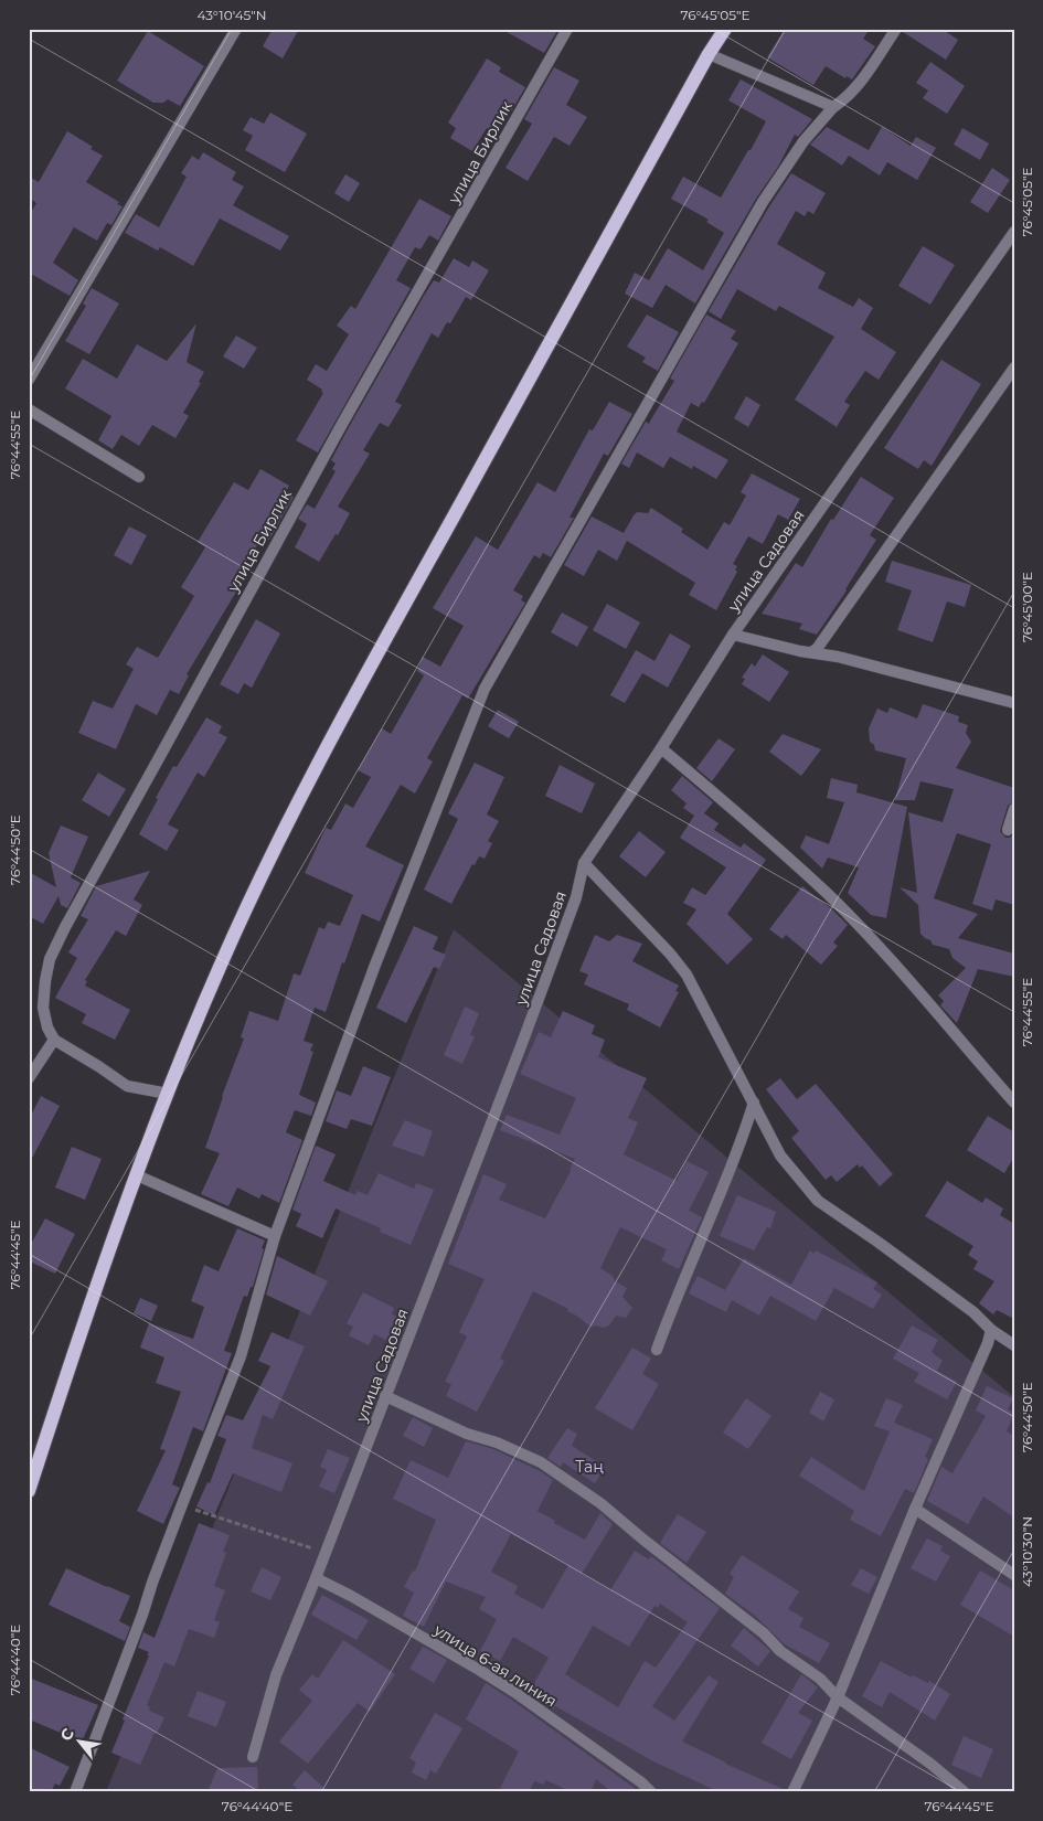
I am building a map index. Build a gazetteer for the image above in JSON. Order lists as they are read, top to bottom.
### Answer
{
  "streets": {
    "street": ["улица Бирлик", "улица Садовая", "улица 6-ая линия"]
  },
  "crossings": [
    ["улица Садовая", "улица 6-ая линия"]
  ],
  "parks": ["Таң"],
  "north": "top left",
  "coordinates": [
    "43°10'45\"N",
    "76°45'05\"E",
    "76°44'55\"E",
    "76°45'00\"E",
    "76°44'50\"E",
    "76°44'45\"E",
    "43°10'30\"N",
    "76°44'40\"E"
  ]
}
